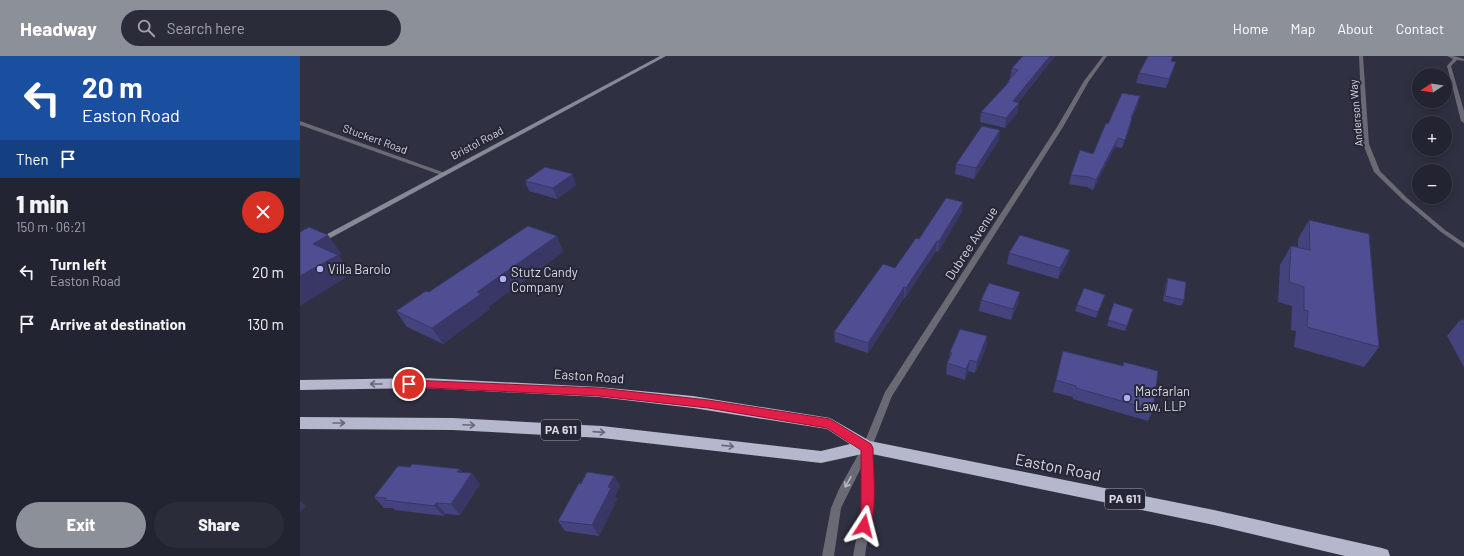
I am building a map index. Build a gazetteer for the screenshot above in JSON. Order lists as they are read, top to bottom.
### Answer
{
  "streets": {
    "highway": ["Easton Road", "PA 611"],
    "main road": ["Bristol Road"],
    "street": ["Anderson Way", "Stuckert Road", "Dubree Avenue"]
  },
  "crossings": [
    ["Stuckert Road", "Bristol Road"],
    ["Dubree Avenue", "Easton Road"]
  ],
  "places": ["Villa Barolo", "Stutz Candy Company", "Macfarlan Law, LLP"],
  "north": "left",
  "page": {
    "header": "Headway",
    "search": "Search here",
    "nav": [
      "Home",
      "Map",
      "About",
      "Contact"
    ],
    "turn": ["20 m", "Easton Road"],
    "map_buttons": ["+", "−"],
    "then": "Then",
    "heading": ["1 min", "150 m · 06:21"],
    "list": [
      {
        "name": "Turn left",
        "note": "Easton Road",
        "value": "20 m"
      },
      {
        "name": "Arrive at destination",
        "value": "130 m"
      }
    ],
    "buttons": ["Exit", "Share"]
  }
}
